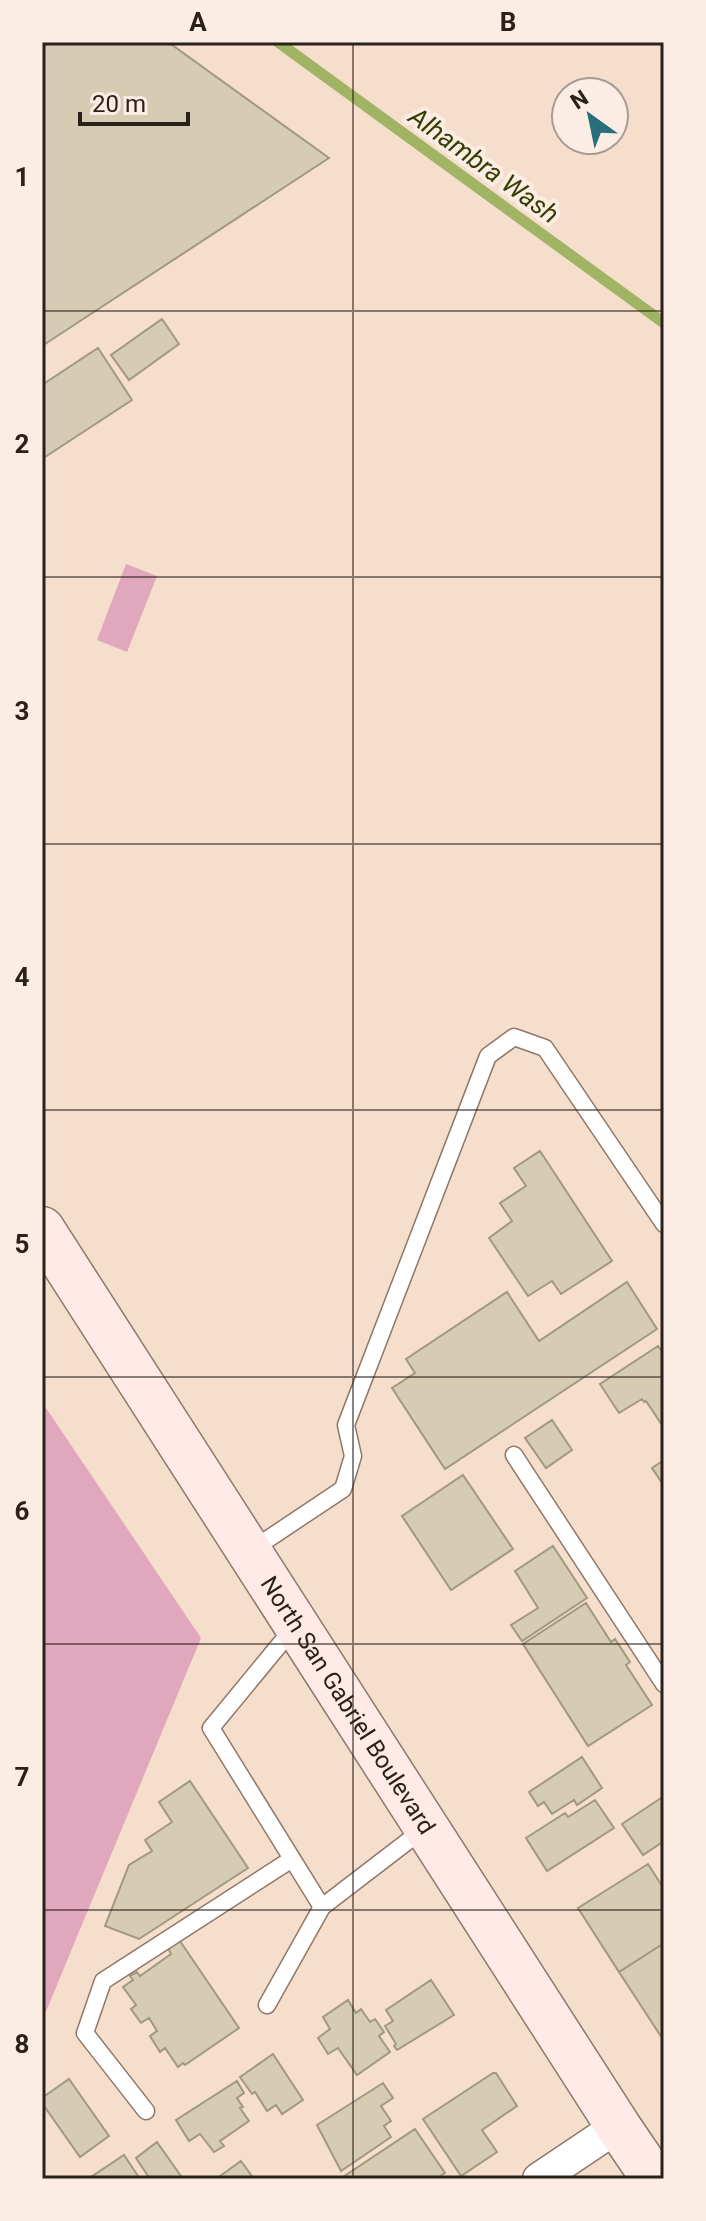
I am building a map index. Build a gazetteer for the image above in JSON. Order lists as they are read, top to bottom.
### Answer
{
  "streets": {
    "main road": ["North San Gabriel Boulevard"]
  },
  "water": ["Alhambra Wash"],
  "scale_bar": "20 m",
  "north": "top left",
  "grid": {
    "columns": ["A", "B"],
    "rows": [
      "1",
      "2",
      "3",
      "4",
      "5",
      "6",
      "7",
      "8"
    ]
  }
}
